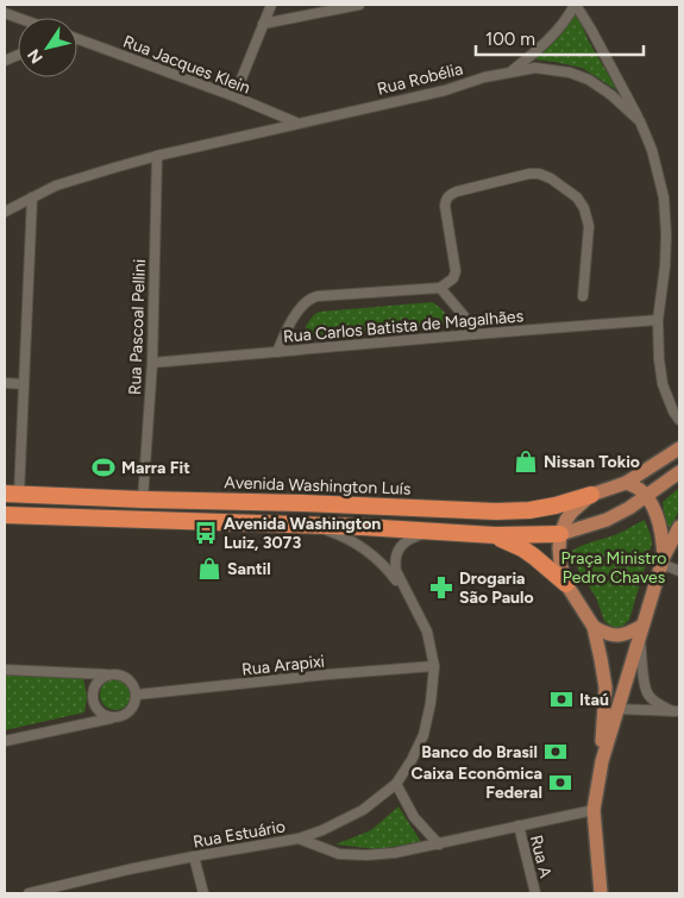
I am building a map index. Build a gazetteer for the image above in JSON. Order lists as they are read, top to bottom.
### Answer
{
  "streets": {
    "highway": ["Avenida Washington Luís"],
    "street": [
      "Rua Jacques Klein",
      "Rua Robélia",
      "Rua Carlos Batista de Magalhães",
      "Rua Pascoal Pellini",
      "Rua Arapixi",
      "Rua Estuário",
      "Rua A"
    ]
  },
  "crossings": [
    ["Rua Jacques Klein", "Rua Robélia"],
    ["Rua Robélia", "Rua Carlos Batista de Magalhães"],
    ["Rua Robélia", "Rua Pascoal Pellini"],
    ["Rua Carlos Batista de Magalhães", "Rua Pascoal Pellini"],
    ["Rua Pascoal Pellini", "Avenida Washington Luís"],
    ["Rua Estuário", "Rua A"]
  ],
  "parks": ["Praça Ministro Pedro Chaves"],
  "places": {
    "shop": ["Nissan Tokio", "Santil"],
    "sports": ["Marra Fit"],
    "bus stop": ["Avenida Washington Luiz, 3073"],
    "pharmacy": ["Drogaria São Paulo"],
    "bank": ["Itaú", "Banco do Brasil", "Caixa Econômica Federal"]
  },
  "scale_bar": "100 m",
  "north": "bottom left"
}
